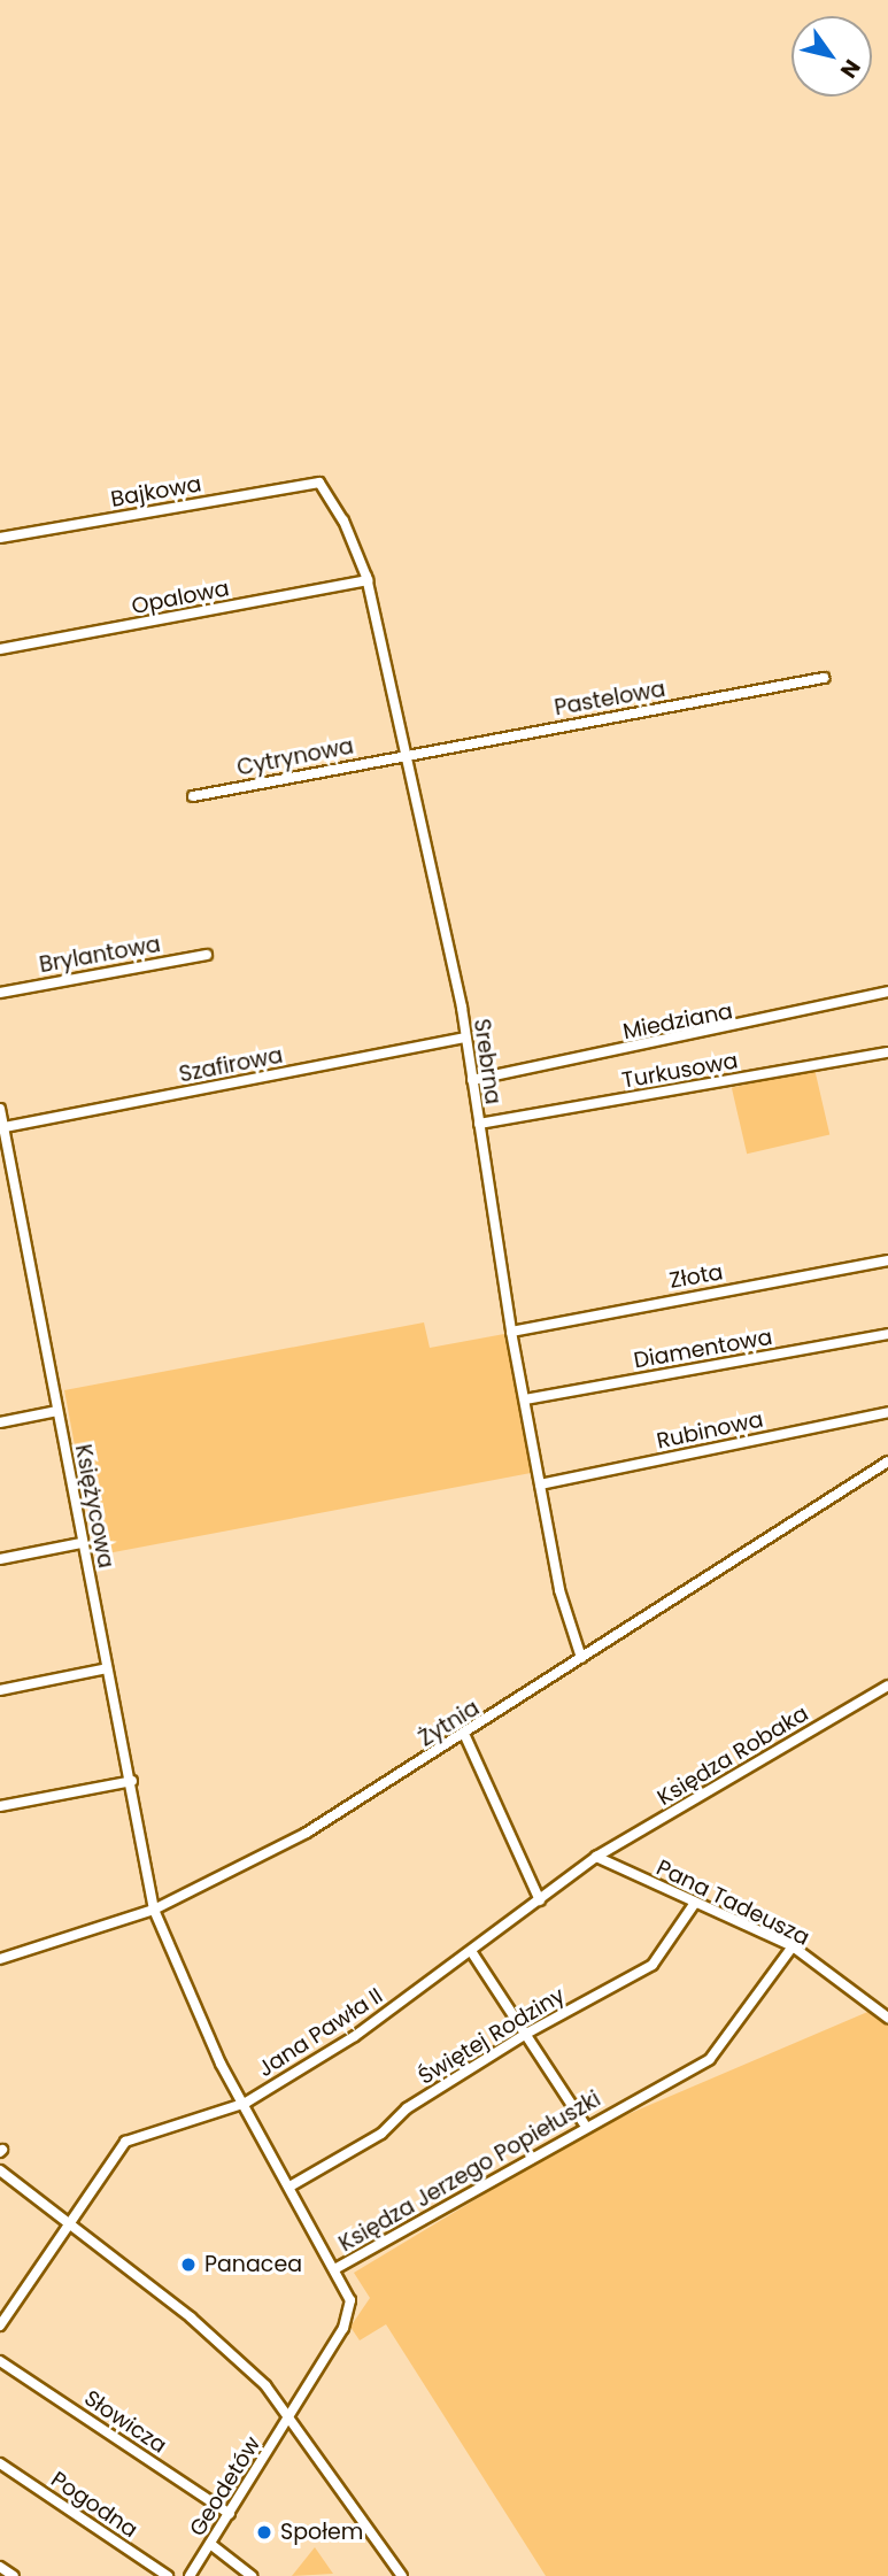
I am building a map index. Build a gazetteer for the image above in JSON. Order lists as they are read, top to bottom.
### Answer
{
  "streets": {
    "street": [
      "Bajkowa",
      "Opalowa",
      "Pastelowa",
      "Cytrynowa",
      "Brylantowa",
      "Miedziana",
      "Srebrna",
      "Szafirowa",
      "Turkusowa",
      "Złota",
      "Diamentowa",
      "Rubinowa",
      "Księżycowa",
      "Żytnia",
      "Księdza Robaka",
      "Pana Tadeusza",
      "Jana Pawła II",
      "Świętej Rodziny",
      "Księdza Jerzego Popiełuszki",
      "Słowicza",
      "Geodetów",
      "Pogodna"
    ]
  },
  "crossings": [
    ["Bajkowa", "Srebrna"],
    ["Opalowa", "Srebrna"],
    ["Pastelowa", "Cytrynowa"],
    ["Pastelowa", "Srebrna"],
    ["Cytrynowa", "Srebrna"],
    ["Miedziana", "Srebrna"],
    ["Srebrna", "Szafirowa"],
    ["Srebrna", "Turkusowa"],
    ["Srebrna", "Złota"],
    ["Srebrna", "Diamentowa"],
    ["Srebrna", "Rubinowa"],
    ["Srebrna", "Żytnia"],
    ["Szafirowa", "Księżycowa"],
    ["Księżycowa", "Żytnia"],
    ["Księżycowa", "Jana Pawła II"],
    ["Księżycowa", "Świętej Rodziny"],
    ["Księżycowa", "Geodetów"],
    ["Księdza Robaka", "Pana Tadeusza"],
    ["Księdza Robaka", "Jana Pawła II"],
    ["Pana Tadeusza", "Jana Pawła II"],
    ["Pana Tadeusza", "Świętej Rodziny"],
    ["Pana Tadeusza", "Księdza Jerzego Popiełuszki"],
    ["Świętej Rodziny", "Geodetów"],
    ["Księdza Jerzego Popiełuszki", "Geodetów"],
    ["Słowicza", "Geodetów"]
  ],
  "places": ["Panacea", "Społem"],
  "north": "bottom right"
}
